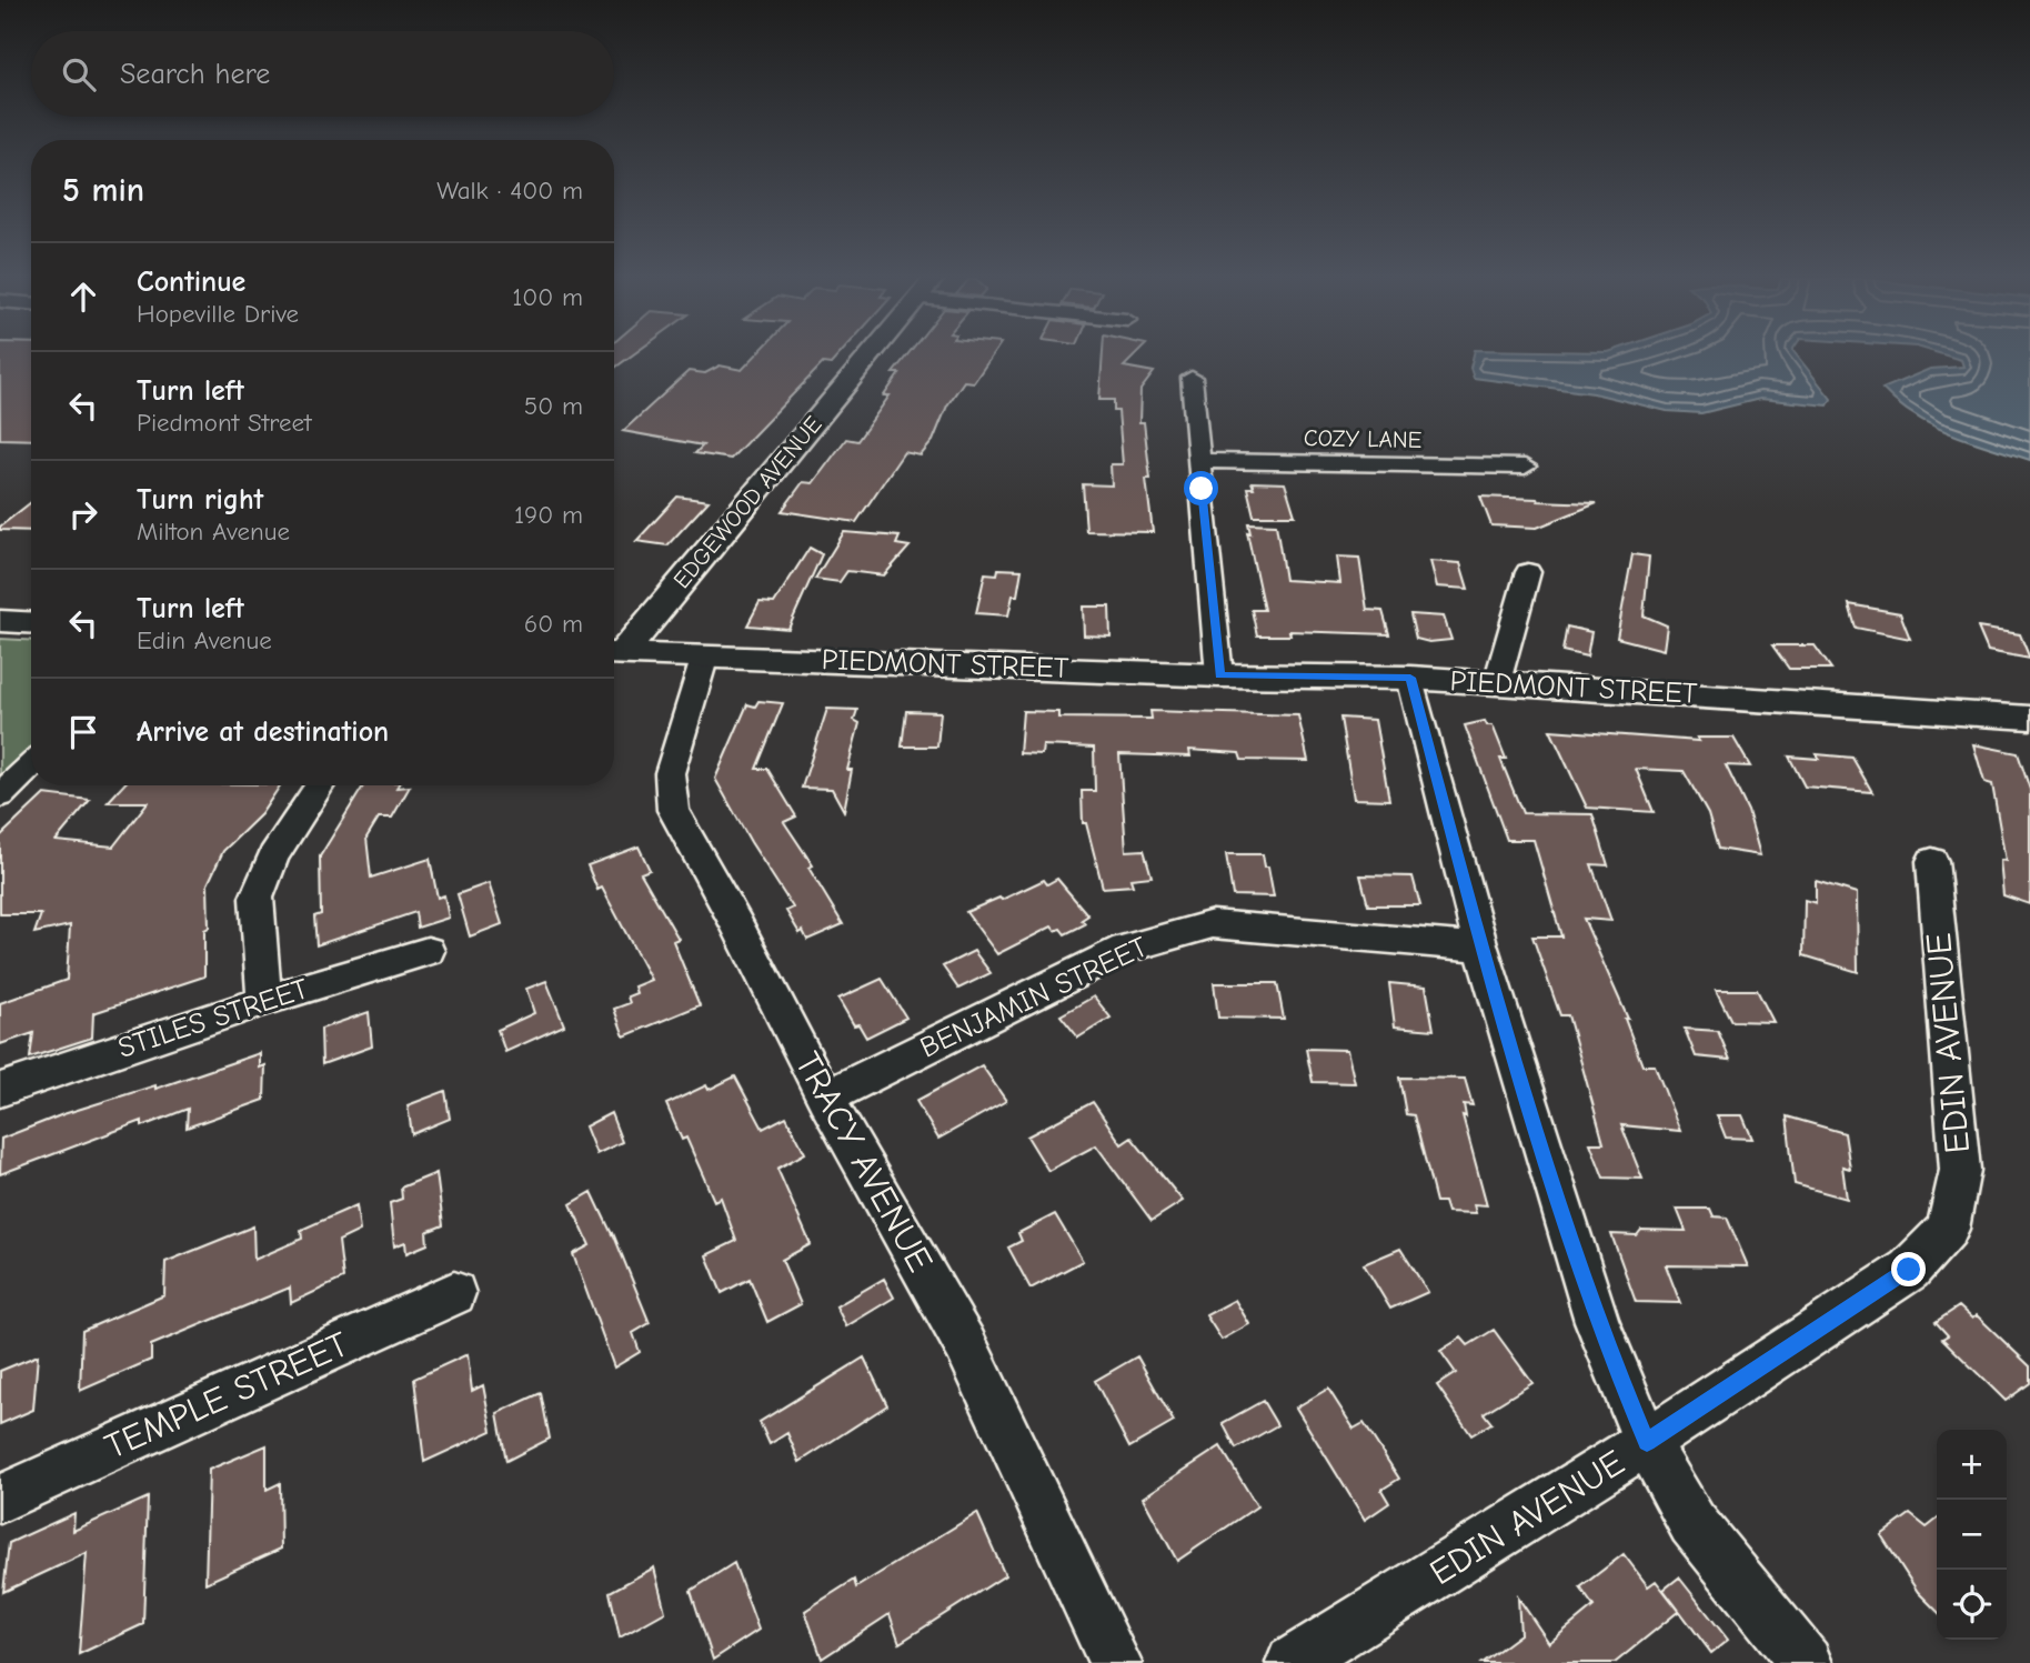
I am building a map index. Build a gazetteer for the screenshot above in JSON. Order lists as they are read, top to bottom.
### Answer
{
  "streets": {
    "street": [
      "COZY LANE",
      "EDGEWOOD AVENUE",
      "PIEDMONT STREET",
      "BENJAMIN STREET",
      "STILES STREET",
      "EDIN AVENUE",
      "TRACY AVENUE",
      "TEMPLE STREET"
    ]
  },
  "crossings": [
    ["PIEDMONT STREET", "TRACY AVENUE"],
    ["BENJAMIN STREET", "TRACY AVENUE"]
  ],
  "page": {
    "search": "Search here",
    "heading": ["5 min", "Walk · 400 m"],
    "list": [
      ["Continue", "Hopeville Drive", "100 m"],
      ["Turn left", "Piedmont Street", "50 m"],
      ["Turn right", "Milton Avenue", "190 m"],
      ["Turn left", "Edin Avenue", "60 m"],
      "Arrive at destination"
    ],
    "map_buttons": ["+", "−"]
  }
}
